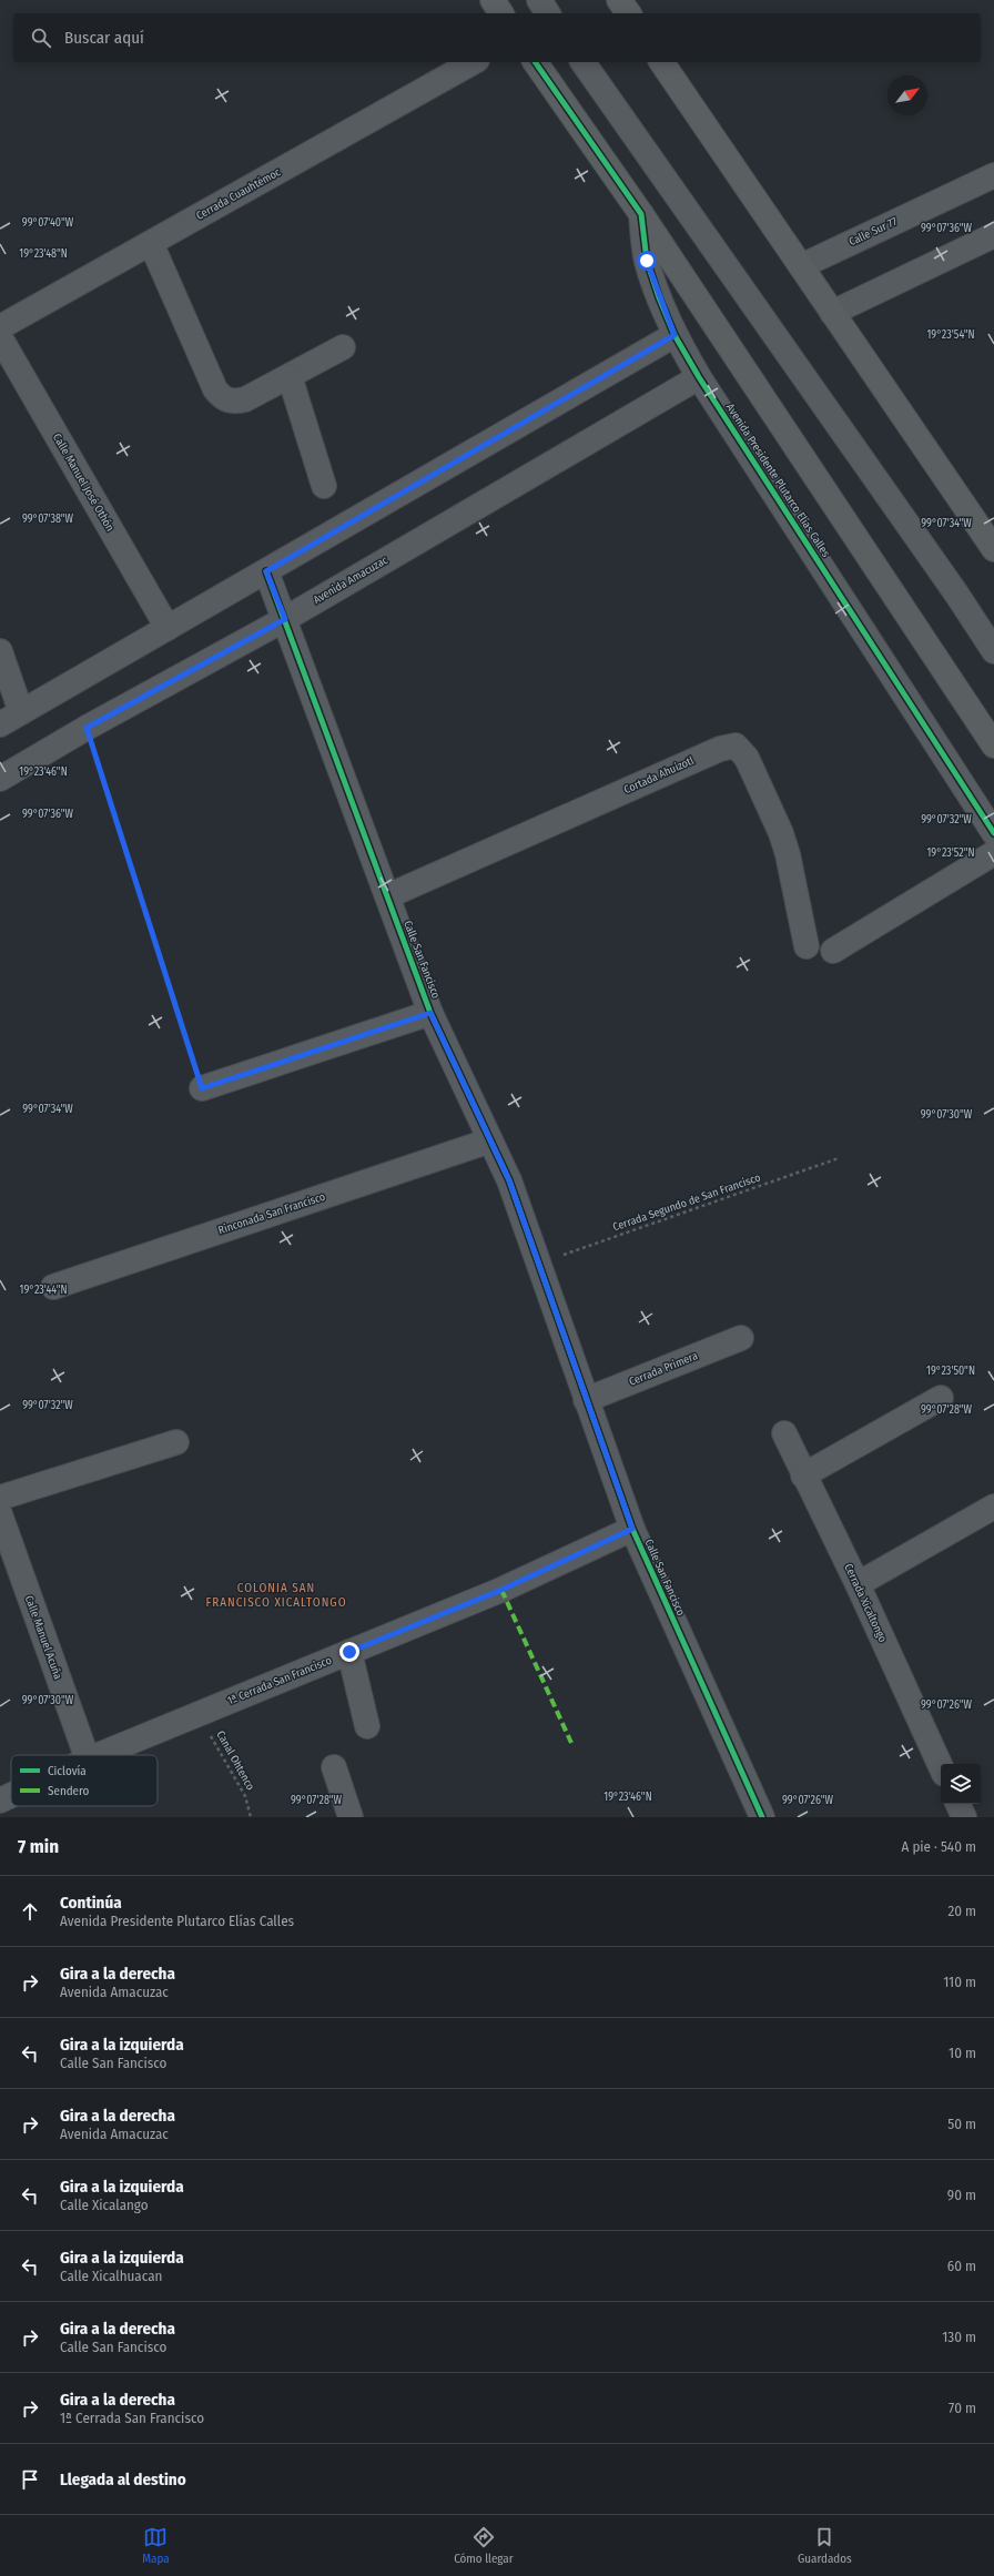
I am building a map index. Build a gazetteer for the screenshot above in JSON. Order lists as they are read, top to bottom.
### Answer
{
  "streets": {
    "main road": ["Avenida Presidente Plutarco Elías Calles"],
    "street": [
      "Cerrada Cuauhtémoc",
      "Calle Sur 77",
      "Calle Manuel José Othón",
      "Avenida Amacuzac",
      "Cortada Ahuizotl",
      "Calle San Fancisco",
      "Rinconada San Francisco",
      "Cerrada Primera",
      "Cerrada Xicaltongo",
      "Calle Manuel Acuña",
      "1ª Cerrada San Francisco"
    ],
    "path": ["Cerrada Segundo de San Francisco", "Canal Ohtenco"]
  },
  "crossings": [
    ["Avenida Presidente Plutarco Elías Calles", "Avenida Amacuzac"],
    ["Avenida Amacuzac", "Calle San Fancisco"],
    ["Cortada Ahuizotl", "Calle San Fancisco"],
    ["Calle San Fancisco", "Cerrada Segundo de San Francisco"],
    ["Calle San Fancisco", "Rinconada San Francisco"],
    ["Calle San Fancisco", "Cerrada Primera"],
    ["Calle San Fancisco", "1ª Cerrada San Francisco"],
    ["1ª Cerrada San Francisco", "Canal Ohtenco"]
  ],
  "districts": ["COLONIA SAN FRANCISCO XICALTONGO"],
  "legend": ["Ciclovía", "Sendero"],
  "north": "top right",
  "page": {
    "search": "Buscar aquí",
    "heading": ["7 min", "A pie · 540 m"],
    "list": [
      ["Continúa", "Avenida Presidente Plutarco Elías Calles", "20 m"],
      ["Gira a la derecha", "Avenida Amacuzac", "110 m"],
      ["Gira a la izquierda", "Calle San Fancisco", "10 m"],
      ["Gira a la derecha", "Avenida Amacuzac", "50 m"],
      ["Gira a la izquierda", "Calle Xicalango", "90 m"],
      ["Gira a la izquierda", "Calle Xicalhuacan", "60 m"],
      ["Gira a la derecha", "Calle San Fancisco", "130 m"],
      ["Gira a la derecha", "1ª Cerrada San Francisco", "70 m"],
      "Llegada al destino"
    ],
    "nav": ["Mapa", "Cómo llegar", "Guardados"]
  },
  "coordinates": [
    "99°07'40\"W",
    "99°07'36\"W",
    "19°23'48\"N",
    "19°23'54\"N",
    "99°07'38\"W",
    "99°07'34\"W",
    "19°23'46\"N",
    "99°07'32\"W",
    "19°23'52\"N",
    "99°07'30\"W",
    "19°23'44\"N",
    "19°23'50\"N",
    "99°07'28\"W",
    "99°07'26\"W"
  ]
}
